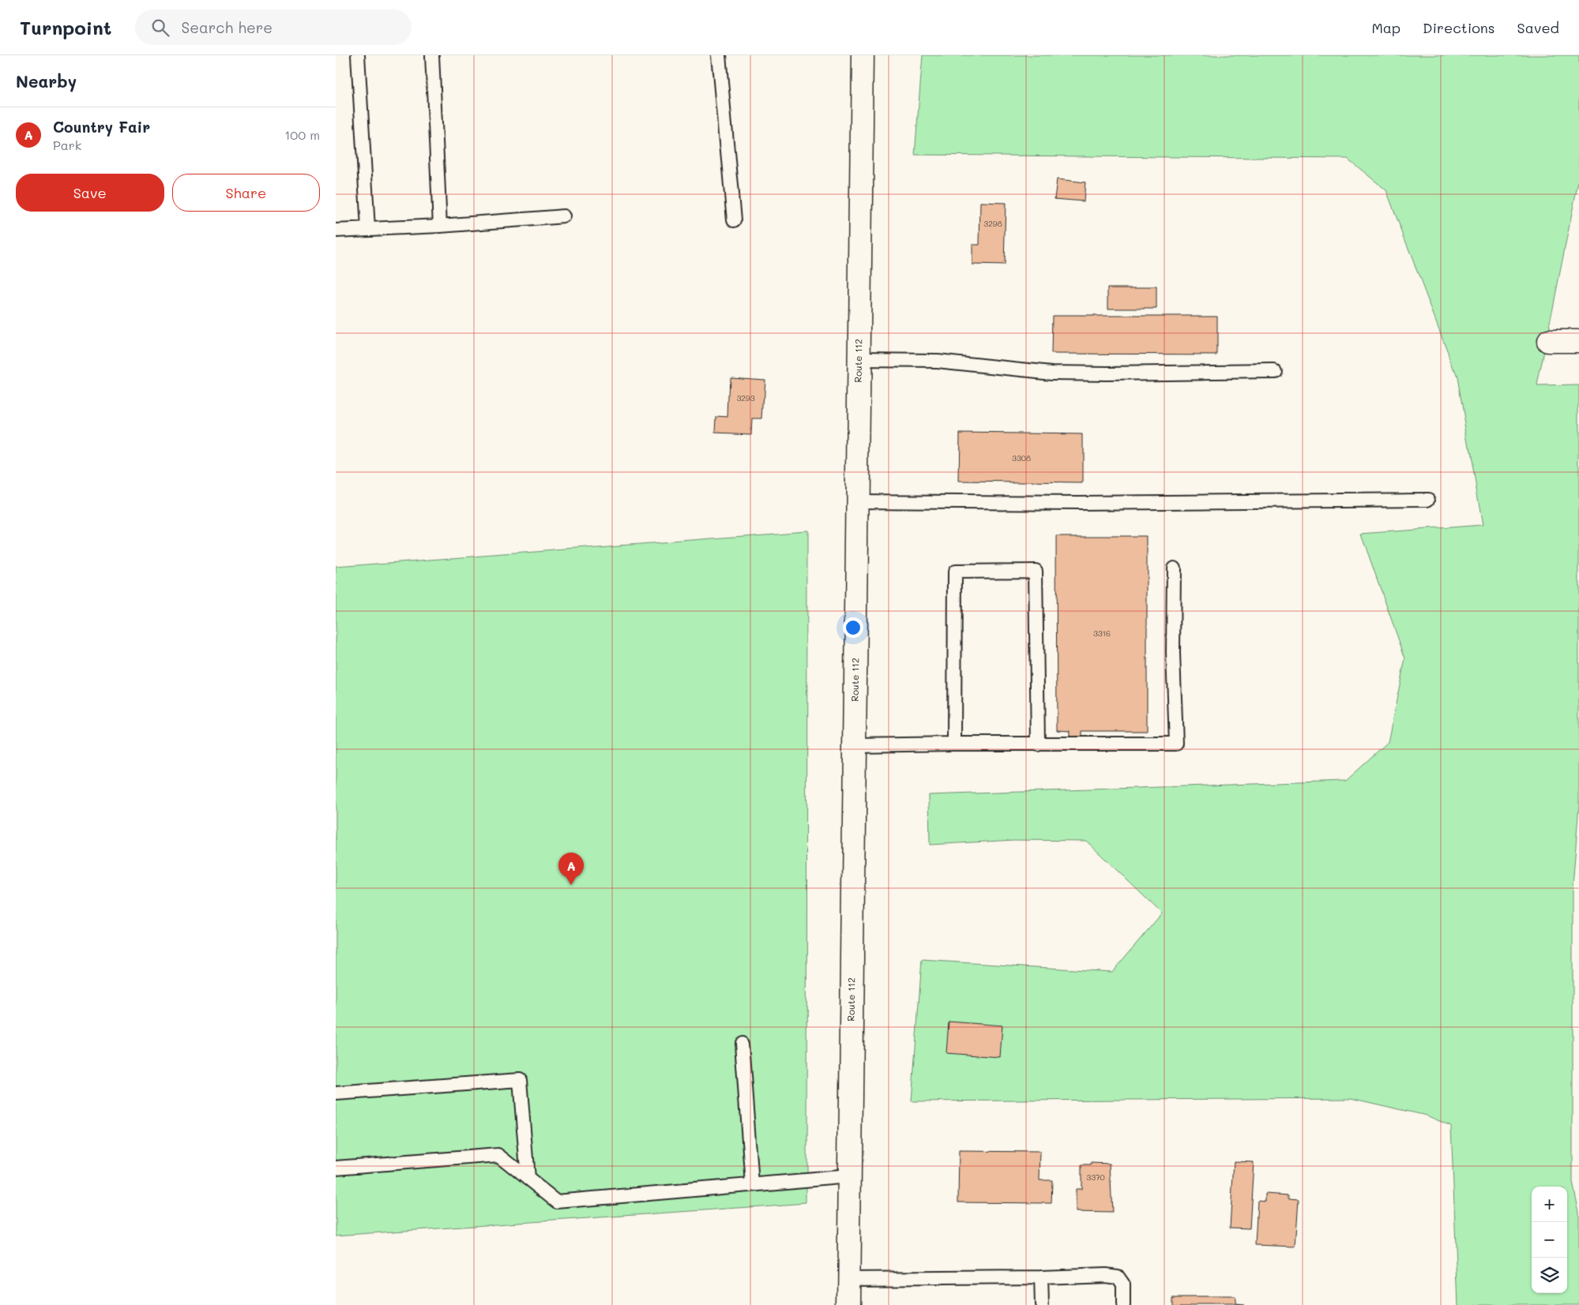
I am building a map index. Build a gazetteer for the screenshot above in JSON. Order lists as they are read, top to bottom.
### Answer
{
  "streets": {
    "main road": ["Route 112"]
  },
  "house_numbers": [
    "3298",
    "3293",
    "3308",
    "3316",
    "3370"
  ],
  "page": {
    "header": "Turnpoint",
    "search": "Search here",
    "nav": ["Map", "Directions", "Saved"],
    "heading": "Nearby",
    "list": [
      {
        "mark": "A",
        "name": "Country Fair",
        "note": "Park",
        "value": "100 m"
      }
    ],
    "buttons": ["Save", "Share"],
    "pins": "A",
    "map_buttons": ["+", "−"]
  }
}
